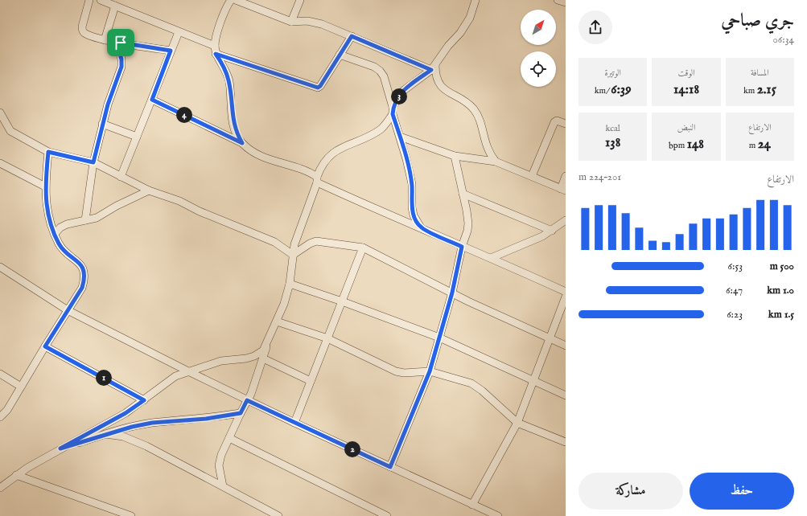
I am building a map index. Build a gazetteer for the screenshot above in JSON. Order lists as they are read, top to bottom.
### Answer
{
  "north": "top right",
  "page": {
    "heading": ["جري صباحي", "06:34"],
    "stats": [
      ["المسافة", "2.15 km"],
      ["الوقت", "14:18"],
      ["الوتيرة", "6:39 /km"],
      ["الارتفاع", "24 m"],
      ["النبض", "148 bpm"],
      ["kcal", "138"]
    ],
    "pins": [
      "3",
      "4",
      "1",
      "2"
    ],
    "chart": ["الارتفاع", "201–224 m"],
    "list": [
      {
        "name": "500 m",
        "note": "6:53"
      },
      {
        "name": "1.0 km",
        "note": "6:47"
      },
      {
        "name": "1.5 km",
        "note": "6:23"
      }
    ],
    "buttons": ["حفظ", "مشاركة"]
  }
}
